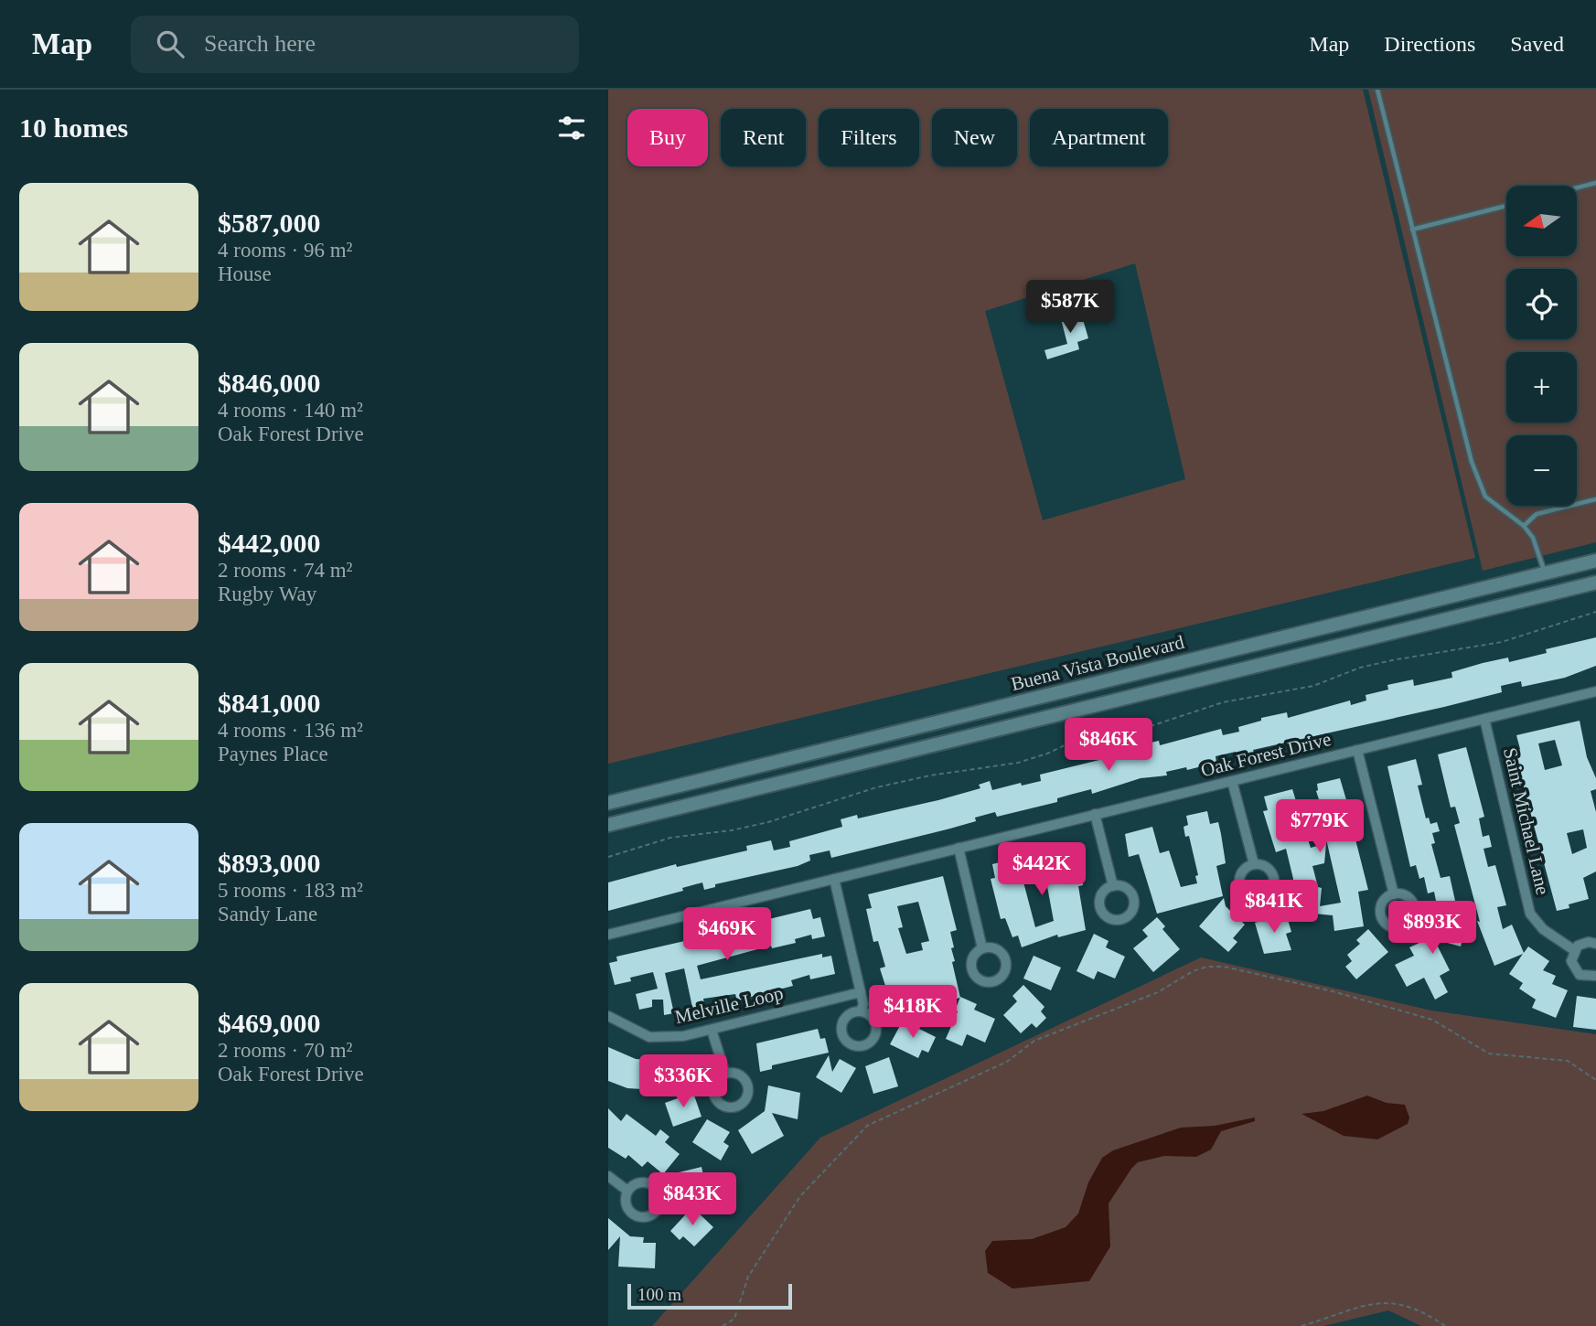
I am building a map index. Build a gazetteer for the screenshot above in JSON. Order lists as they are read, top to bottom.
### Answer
{
  "streets": {
    "main road": ["Buena Vista Boulevard"],
    "street": ["Oak Forest Drive", "Saint Michael Lane", "Melville Loop"]
  },
  "crossings": [
    ["Oak Forest Drive", "Saint Michael Lane"]
  ],
  "scale_bar": "100 m",
  "north": "left",
  "page": {
    "header": "Map",
    "search": "Search here",
    "nav": ["Map", "Directions", "Saved"],
    "heading": "10 homes",
    "chip": [
      "Buy",
      "Rent",
      "Filters",
      "New",
      "Apartment"
    ],
    "list": [
      {
        "name": "$587,000",
        "note": "4 rooms · 96 m² · House"
      },
      {
        "name": "$846,000",
        "note": "4 rooms · 140 m² · Oak Forest Drive"
      },
      {
        "name": "$442,000",
        "note": "2 rooms · 74 m² · Rugby Way"
      },
      {
        "name": "$841,000",
        "note": "4 rooms · 136 m² · Paynes Place"
      },
      {
        "name": "$893,000",
        "note": "5 rooms · 183 m² · Sandy Lane"
      },
      {
        "name": "$469,000",
        "note": "2 rooms · 70 m² · Oak Forest Drive"
      }
    ],
    "map_buttons": ["+", "−"],
    "price": [
      "$587K",
      "$846K",
      "$779K",
      "$442K",
      "$841K",
      "$893K",
      "$469K",
      "$418K",
      "$336K",
      "$843K"
    ],
    "scale": "100 m"
  }
}
